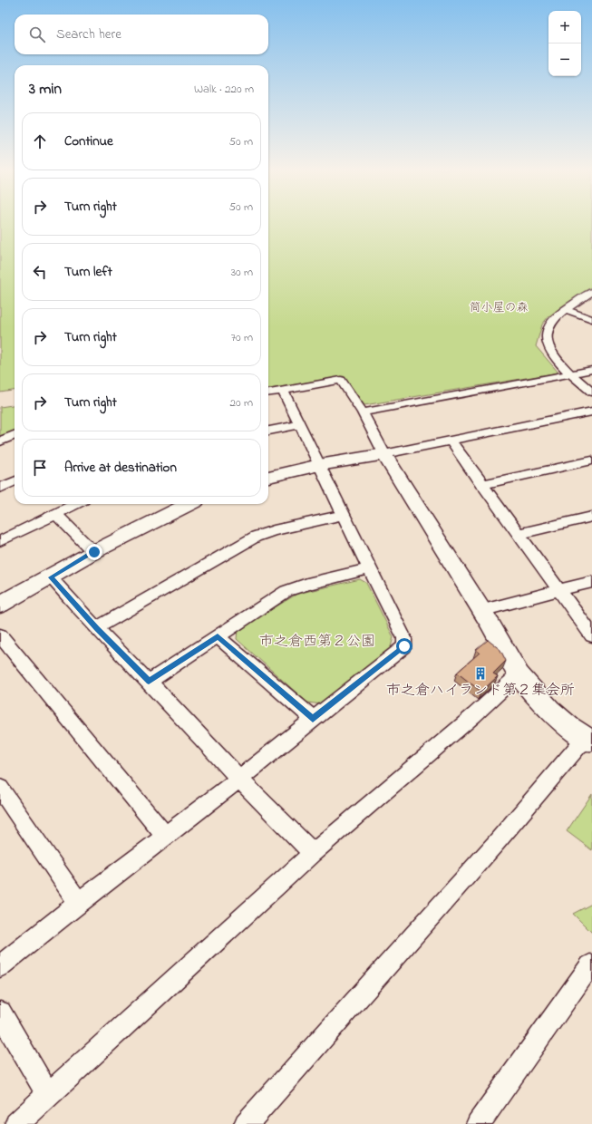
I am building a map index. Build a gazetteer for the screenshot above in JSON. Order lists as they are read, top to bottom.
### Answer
{
  "parks": ["筒小屋の森", "市之倉西第２公園"],
  "places": {
    "building": ["市之倉ハイランド第２集会所"]
  },
  "page": {
    "map_buttons": ["+", "−"],
    "search": "Search here",
    "heading": ["3 min", "Walk · 220 m"],
    "list": [
      ["Continue", "50 m"],
      ["Turn right", "50 m"],
      ["Turn left", "30 m"],
      ["Turn right", "70 m"],
      ["Turn right", "20 m"],
      "Arrive at destination"
    ]
  }
}
